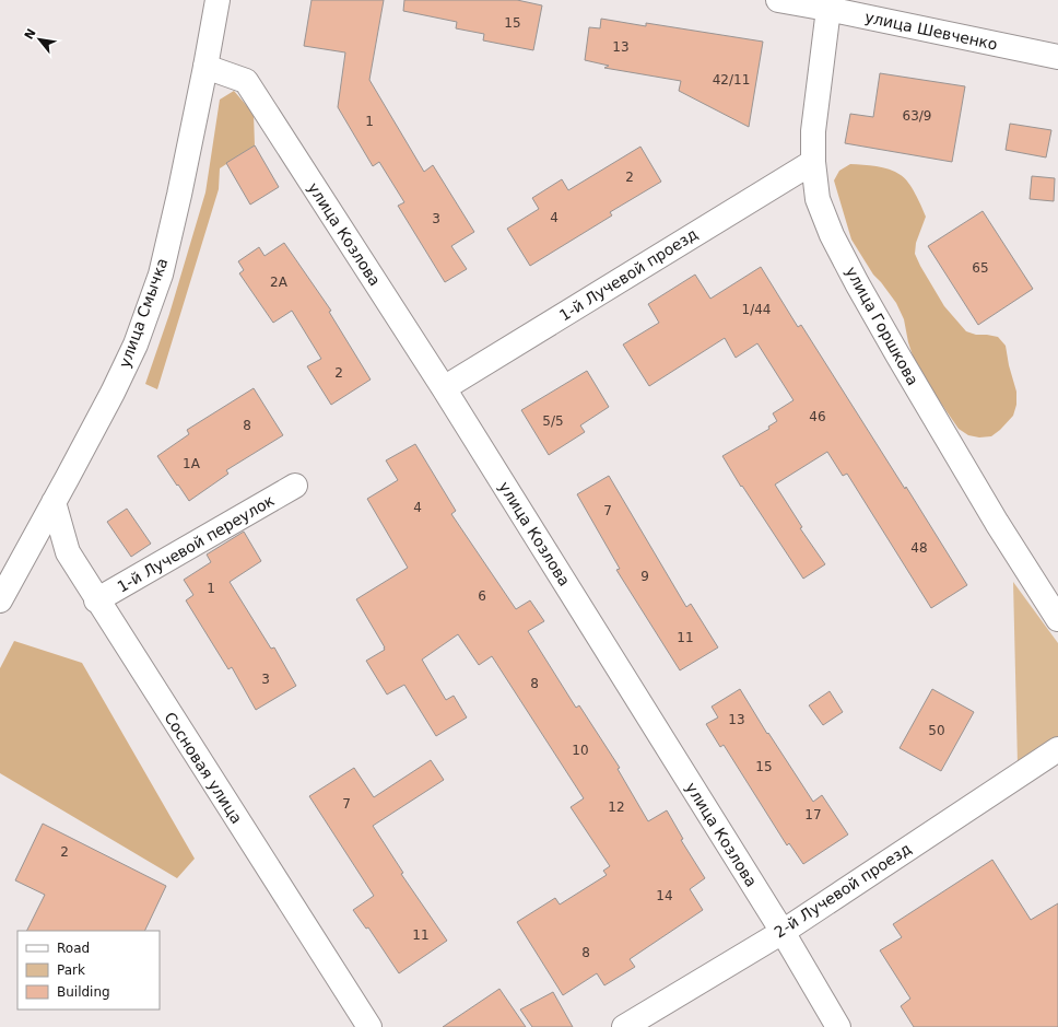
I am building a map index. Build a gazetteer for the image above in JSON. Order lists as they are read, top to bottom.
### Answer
{
  "streets": {
    "street": [
      "улица Шевченко",
      "улица Козлова",
      "1-й Лучевой проезд",
      "улица Смычка",
      "улица Горшкова",
      "1-й Лучевой переулок",
      "Сосновая улица",
      "2-й Лучевой проезд"
    ]
  },
  "crossings": [
    ["улица Шевченко", "улица Горшкова"],
    ["улица Козлова", "1-й Лучевой проезд"],
    ["улица Козлова", "улица Смычка"],
    ["улица Козлова", "2-й Лучевой проезд"],
    ["1-й Лучевой проезд", "улица Горшкова"],
    ["улица Смычка", "Сосновая улица"],
    ["1-й Лучевой переулок", "Сосновая улица"]
  ],
  "house_numbers": [
    "15",
    "13",
    "42/11",
    "63/9",
    "1",
    "2",
    "4",
    "3",
    "65",
    "2А",
    "1/44",
    "2",
    "46",
    "5/5",
    "8",
    "1А",
    "4",
    "7",
    "48",
    "9",
    "1",
    "6",
    "11",
    "3",
    "8",
    "13",
    "50",
    "10",
    "15",
    "7",
    "12",
    "17",
    "2",
    "14",
    "11",
    "8"
  ],
  "legend": ["Road", "Park", "Building"],
  "north": "top left"
}
